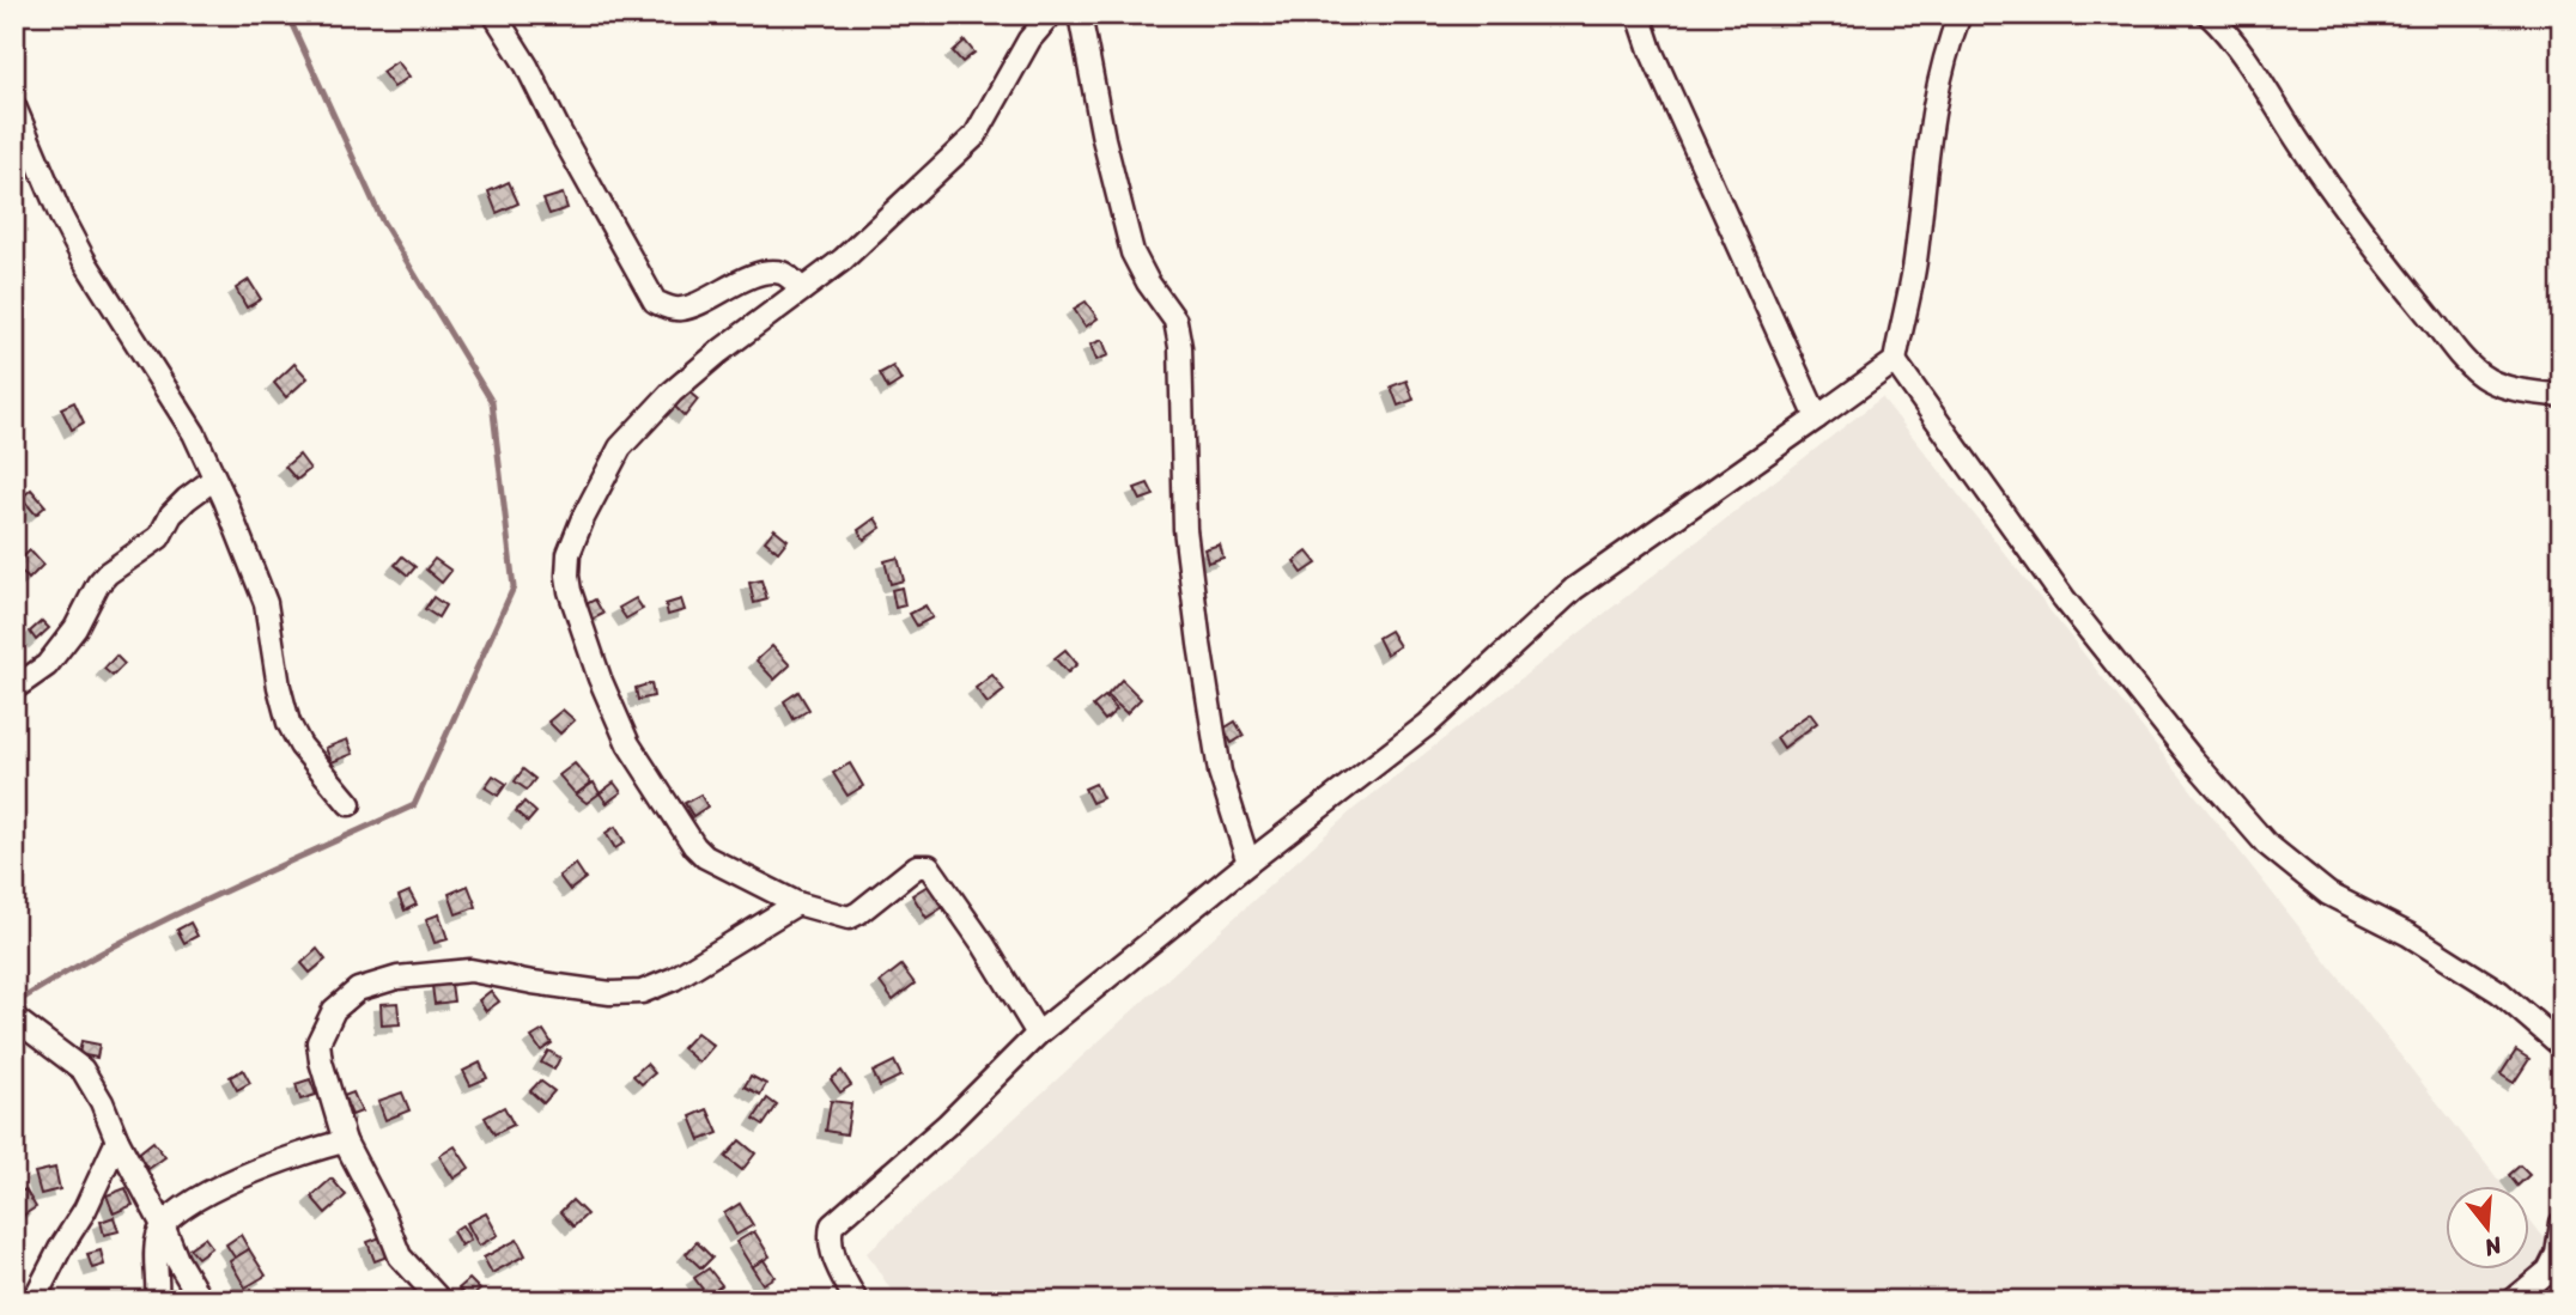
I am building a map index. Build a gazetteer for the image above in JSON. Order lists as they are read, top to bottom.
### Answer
{
  "north": "bottom"
}
